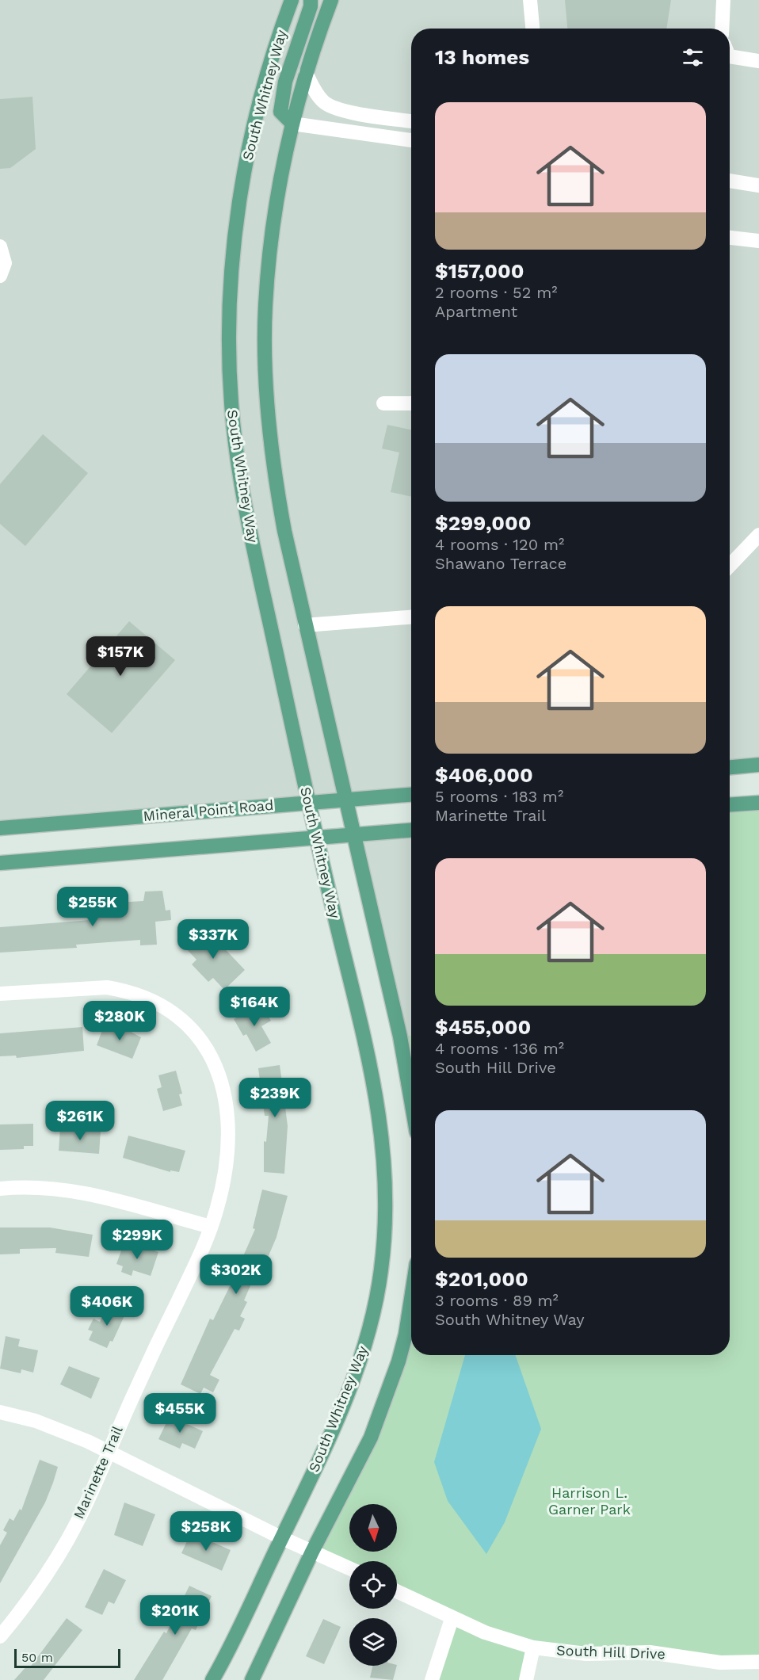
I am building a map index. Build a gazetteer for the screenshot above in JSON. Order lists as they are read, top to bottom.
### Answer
{
  "streets": {
    "main road": ["South Whitney Way", "Mineral Point Road"],
    "street": ["Marinette Trail", "South Hill Drive"]
  },
  "crossings": [
    ["South Whitney Way", "Mineral Point Road"]
  ],
  "parks": ["Harrison L. Garner Park"],
  "scale_bar": "50 m",
  "north": "bottom",
  "page": {
    "heading": "13 homes",
    "list": [
      {
        "name": "$157,000",
        "note": "2 rooms · 52 m² · Apartment"
      },
      {
        "name": "$299,000",
        "note": "4 rooms · 120 m² · Shawano Terrace"
      },
      {
        "name": "$406,000",
        "note": "5 rooms · 183 m² · Marinette Trail"
      },
      {
        "name": "$455,000",
        "note": "4 rooms · 136 m² · South Hill Drive"
      },
      {
        "name": "$201,000",
        "note": "3 rooms · 89 m² · South Whitney Way"
      }
    ],
    "price": [
      "$157K",
      "$255K",
      "$337K",
      "$164K",
      "$280K",
      "$239K",
      "$261K",
      "$299K",
      "$302K",
      "$406K",
      "$455K",
      "$258K",
      "$201K"
    ],
    "scale": "50 m"
  }
}
